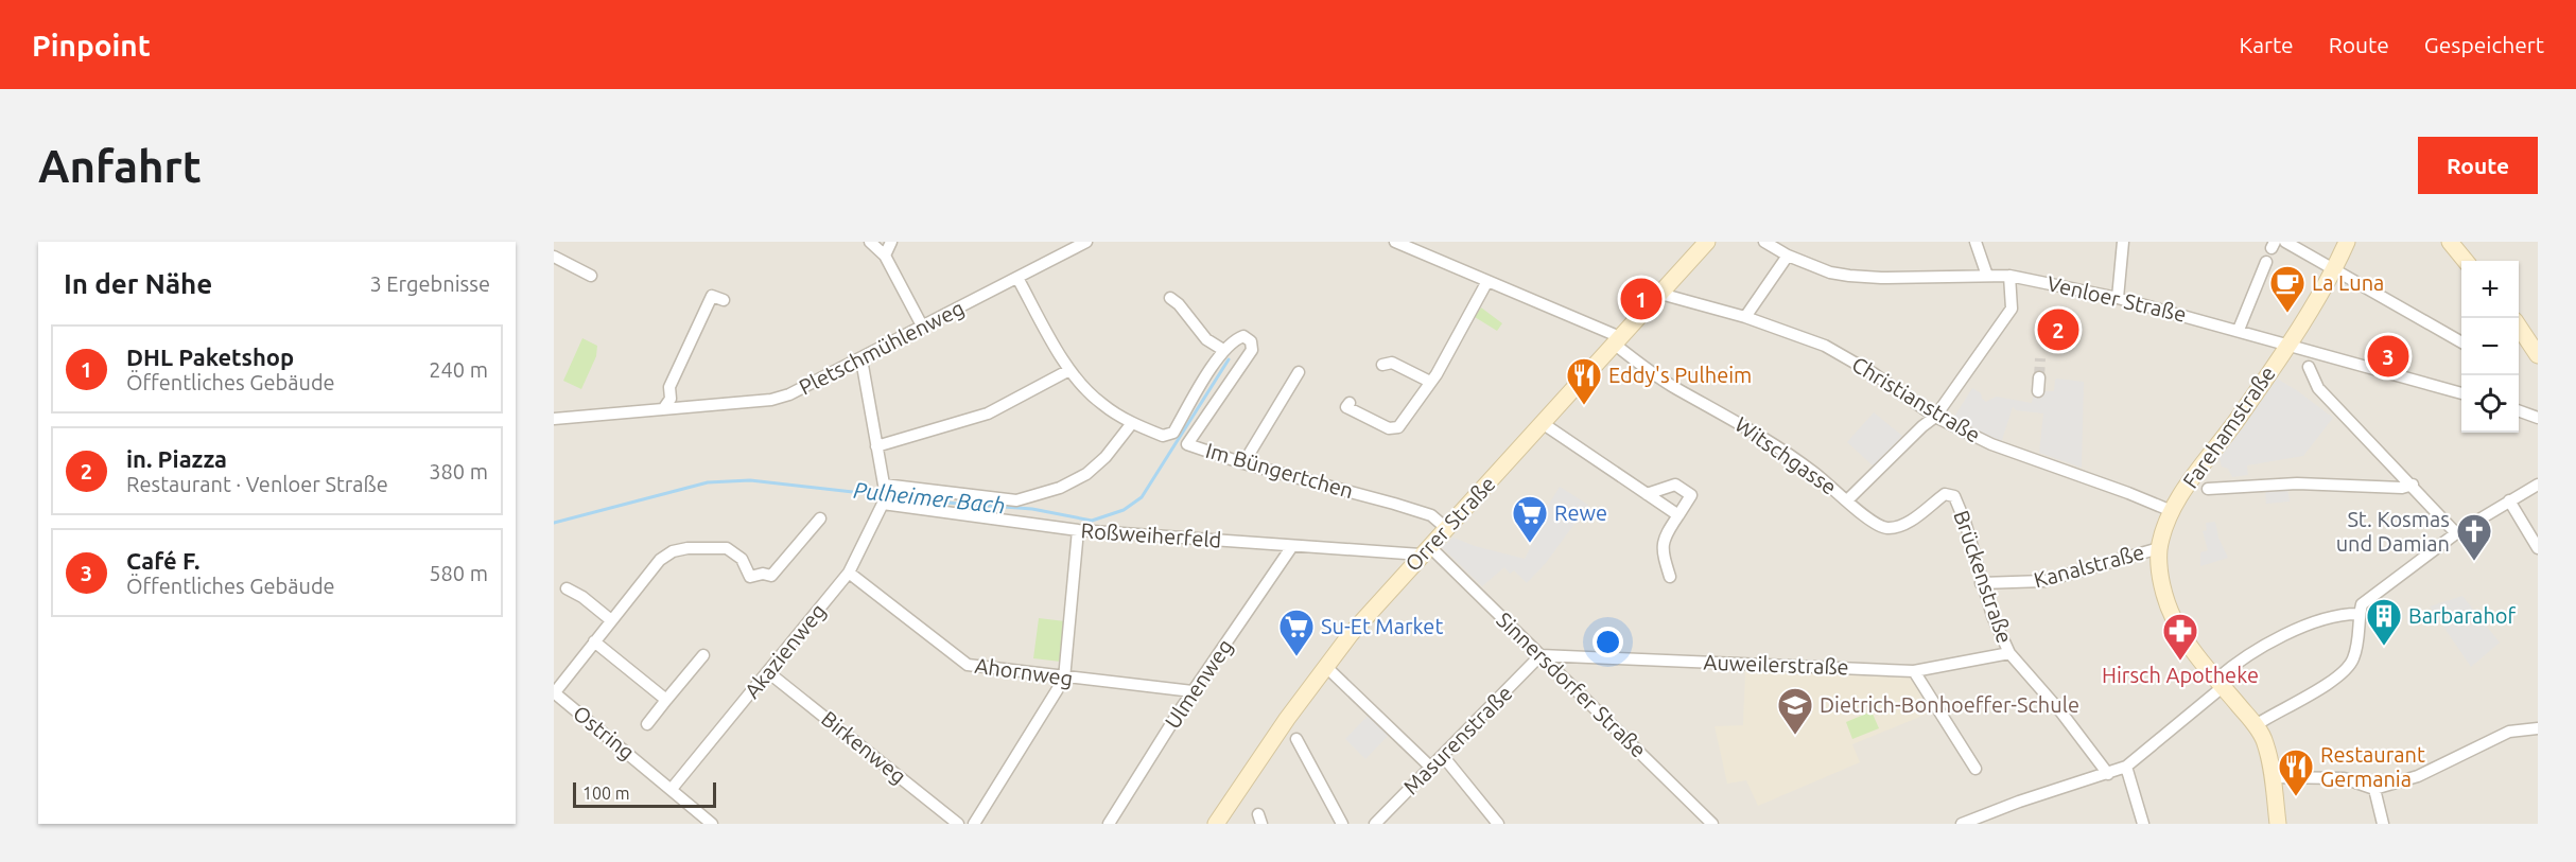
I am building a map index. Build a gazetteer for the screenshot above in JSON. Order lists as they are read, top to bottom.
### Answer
{
  "streets": {
    "street": [
      "Venloer Straße",
      "Pletschmühlenweg",
      "Christianstraße",
      "Farehamstraße",
      "Witschgasse",
      "Im Büngertchen",
      "Orrer Straße",
      "Roßweiherfeld",
      "Kanalstraße",
      "Brückenstraße",
      "Akazienweg",
      "Auweilerstraße",
      "Ahornweg",
      "Ulmenweg",
      "Sinnersdorfer Straße",
      "Ostring",
      "Masurenstraße",
      "Birkenweg"
    ]
  },
  "crossings": [
    ["Venloer Straße", "Farehamstraße"],
    ["Christianstraße", "Farehamstraße"],
    ["Christianstraße", "Orrer Straße"],
    ["Farehamstraße", "Kanalstraße"],
    ["Witschgasse", "Orrer Straße"],
    ["Witschgasse", "Brückenstraße"],
    ["Im Büngertchen", "Orrer Straße"],
    ["Orrer Straße", "Roßweiherfeld"],
    ["Orrer Straße", "Sinnersdorfer Straße"],
    ["Roßweiherfeld", "Akazienweg"],
    ["Roßweiherfeld", "Ulmenweg"],
    ["Roßweiherfeld", "Sinnersdorfer Straße"],
    ["Kanalstraße", "Brückenstraße"],
    ["Brückenstraße", "Auweilerstraße"],
    ["Akazienweg", "Ahornweg"],
    ["Akazienweg", "Ostring"],
    ["Akazienweg", "Birkenweg"],
    ["Auweilerstraße", "Sinnersdorfer Straße"],
    ["Auweilerstraße", "Masurenstraße"],
    ["Ahornweg", "Ulmenweg"],
    ["Sinnersdorfer Straße", "Masurenstraße"]
  ],
  "water": ["Pulheimer Bach"],
  "places": {
    "cafe": ["La Luna"],
    "restaurant": ["Eddy's Pulheim", "Restaurant Germania"],
    "supermarket": ["Rewe", "Su-Et Market"],
    "church": ["St. Kosmas und Damian"],
    "building": ["Barbarahof"],
    "pharmacy": ["Hirsch Apotheke"],
    "school or university": ["Dietrich-Bonhoeffer-Schule"]
  },
  "scale_bar": "100 m",
  "page": {
    "header": "Pinpoint",
    "nav": ["Karte", "Route", "Gespeichert"],
    "buttons": "Route",
    "title": "Anfahrt",
    "heading": ["In der Nähe", "3 Ergebnisse"],
    "map_buttons": ["+", "−"],
    "pins": ["1", "2", "3"],
    "list": [
      {
        "mark": "1",
        "name": "DHL Paketshop",
        "note": "Öffentliches Gebäude",
        "value": "240 m"
      },
      {
        "mark": "2",
        "name": "in. Piazza",
        "note": "Restaurant · Venloer Straße",
        "value": "380 m"
      },
      {
        "mark": "3",
        "name": "Café F.",
        "note": "Öffentliches Gebäude",
        "value": "580 m"
      }
    ],
    "scale": "100 m"
  }
}
